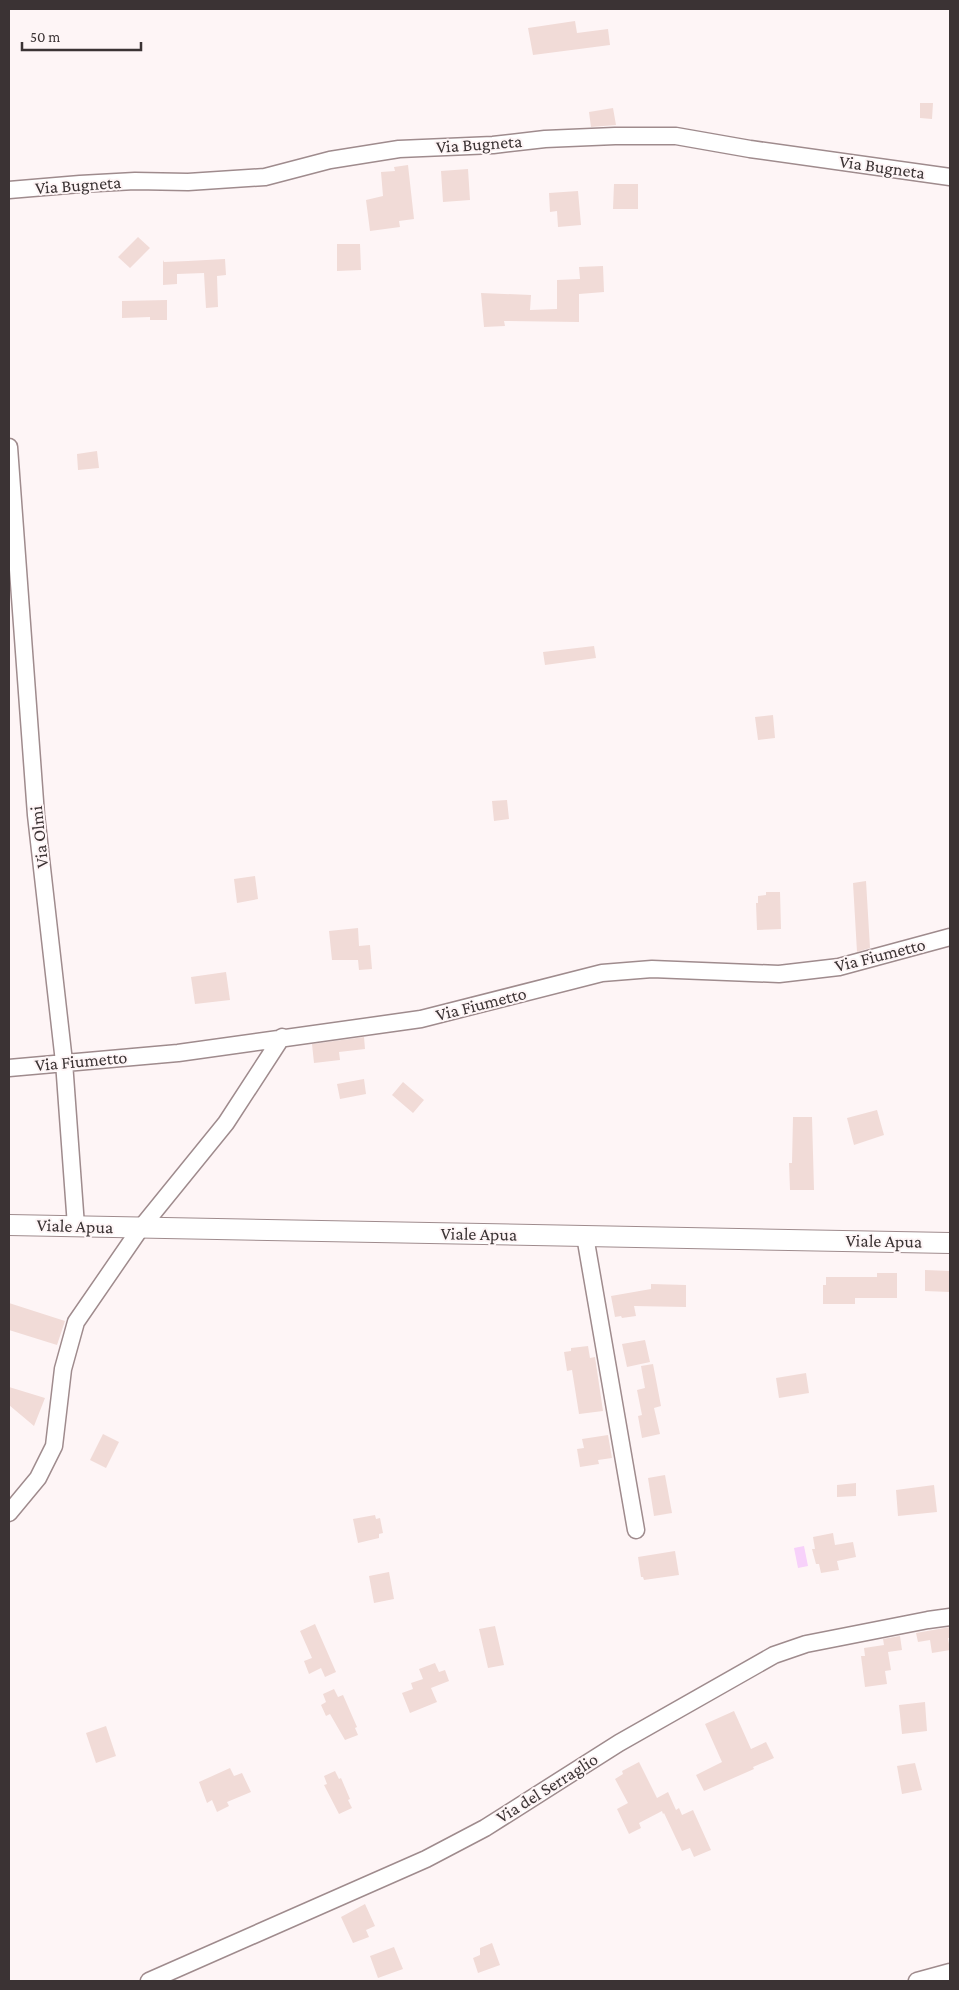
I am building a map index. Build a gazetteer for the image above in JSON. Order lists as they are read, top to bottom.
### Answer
{
  "streets": {
    "street": [
      "Via Bugneta",
      "Via Olmi",
      "Via Fiumetto",
      "Viale Apua",
      "Via del Serraglio"
    ]
  },
  "crossings": [
    ["Via Olmi", "Via Fiumetto"],
    ["Via Olmi", "Viale Apua"]
  ],
  "scale_bar": "50 m"
}
